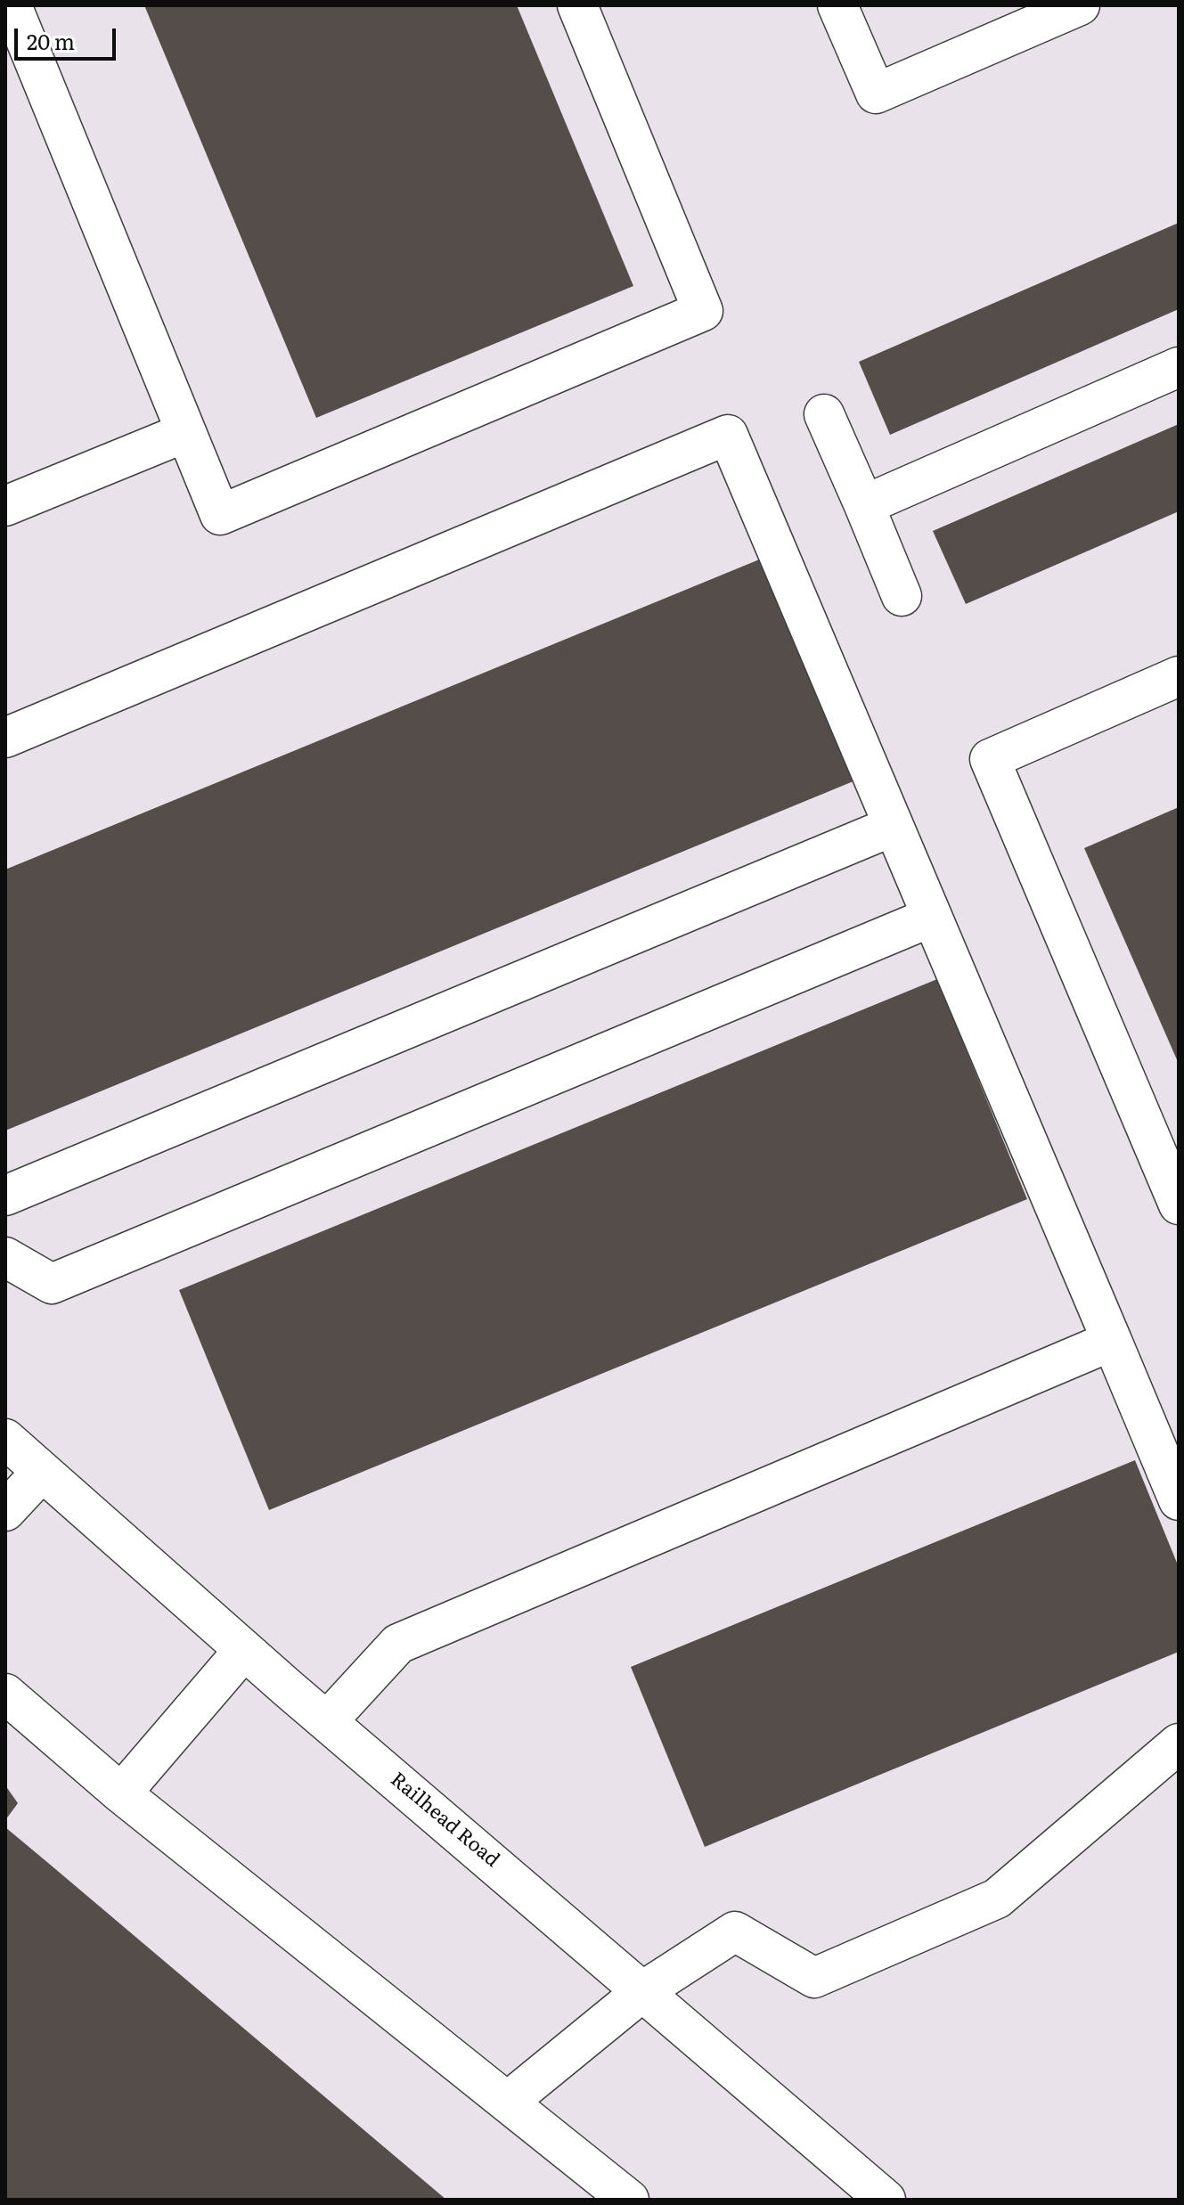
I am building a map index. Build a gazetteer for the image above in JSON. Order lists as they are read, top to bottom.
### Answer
{
  "streets": {
    "street": ["Railhead Road"]
  },
  "scale_bar": "20 m"
}
